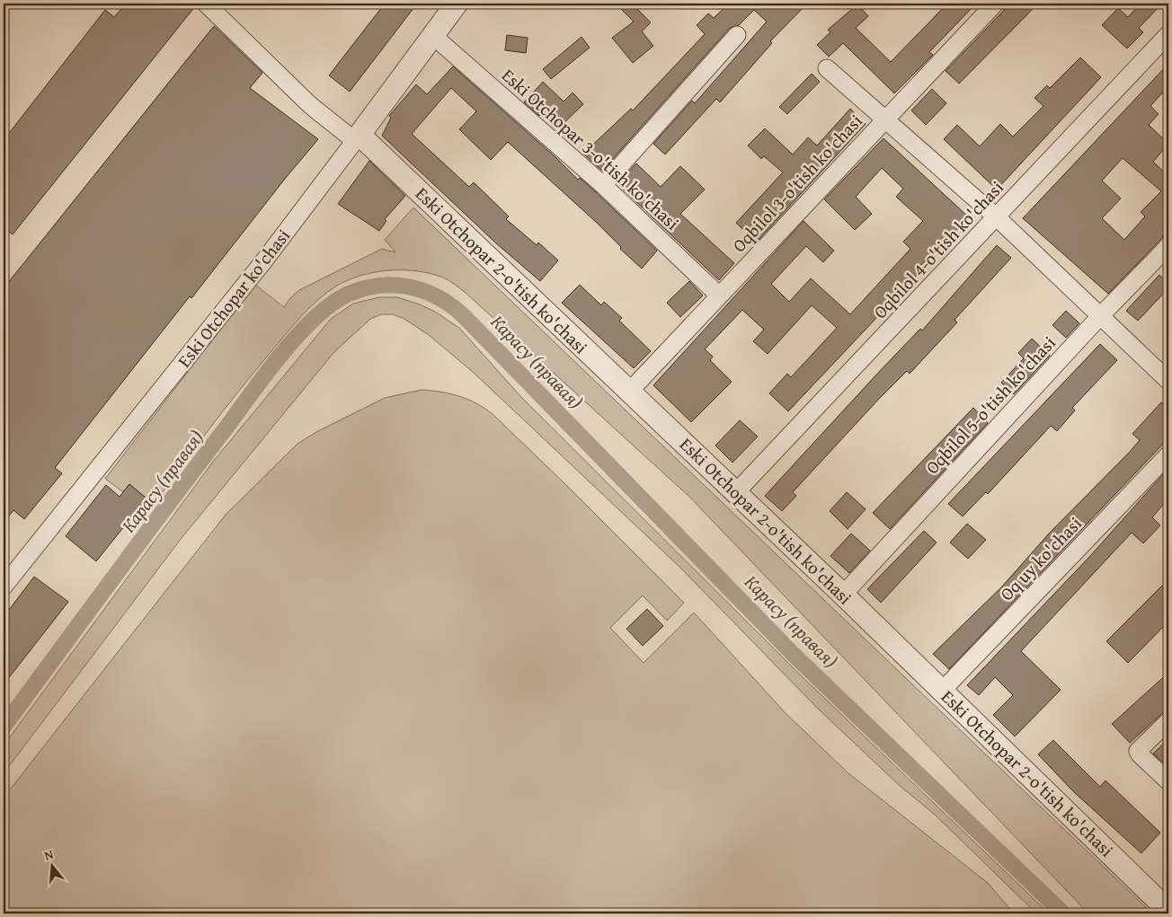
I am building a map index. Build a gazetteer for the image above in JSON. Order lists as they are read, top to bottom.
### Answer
{
  "streets": {
    "street": [
      "Eski Otchopar 3-o'tish ko'chasi",
      "Oqbilol 3-o'tish ko'chasi",
      "Oqbilol 4-o'tish ko'chasi",
      "Eski Otchopar 2-o'tish ko'chasi",
      "Eski Otchopar ko'chasi",
      "Oqbilol 5-o'tish ko'chasi",
      "Oq uy ko'chasi"
    ]
  },
  "crossings": [
    ["Eski Otchopar 3-o'tish ko'chasi", "Oqbilol 3-o'tish ko'chasi"],
    ["Eski Otchopar 3-o'tish ko'chasi", "Eski Otchopar ko'chasi"],
    ["Oqbilol 3-o'tish ko'chasi", "Eski Otchopar 2-o'tish ko'chasi"],
    ["Oqbilol 4-o'tish ko'chasi", "Eski Otchopar 2-o'tish ko'chasi"],
    ["Eski Otchopar 2-o'tish ko'chasi", "Eski Otchopar ko'chasi"],
    ["Eski Otchopar 2-o'tish ko'chasi", "Oqbilol 5-o'tish ko'chasi"],
    ["Eski Otchopar 2-o'tish ko'chasi", "Oq uy ko'chasi"]
  ],
  "water": ["Карасу (правая)"],
  "north": "top"
}
